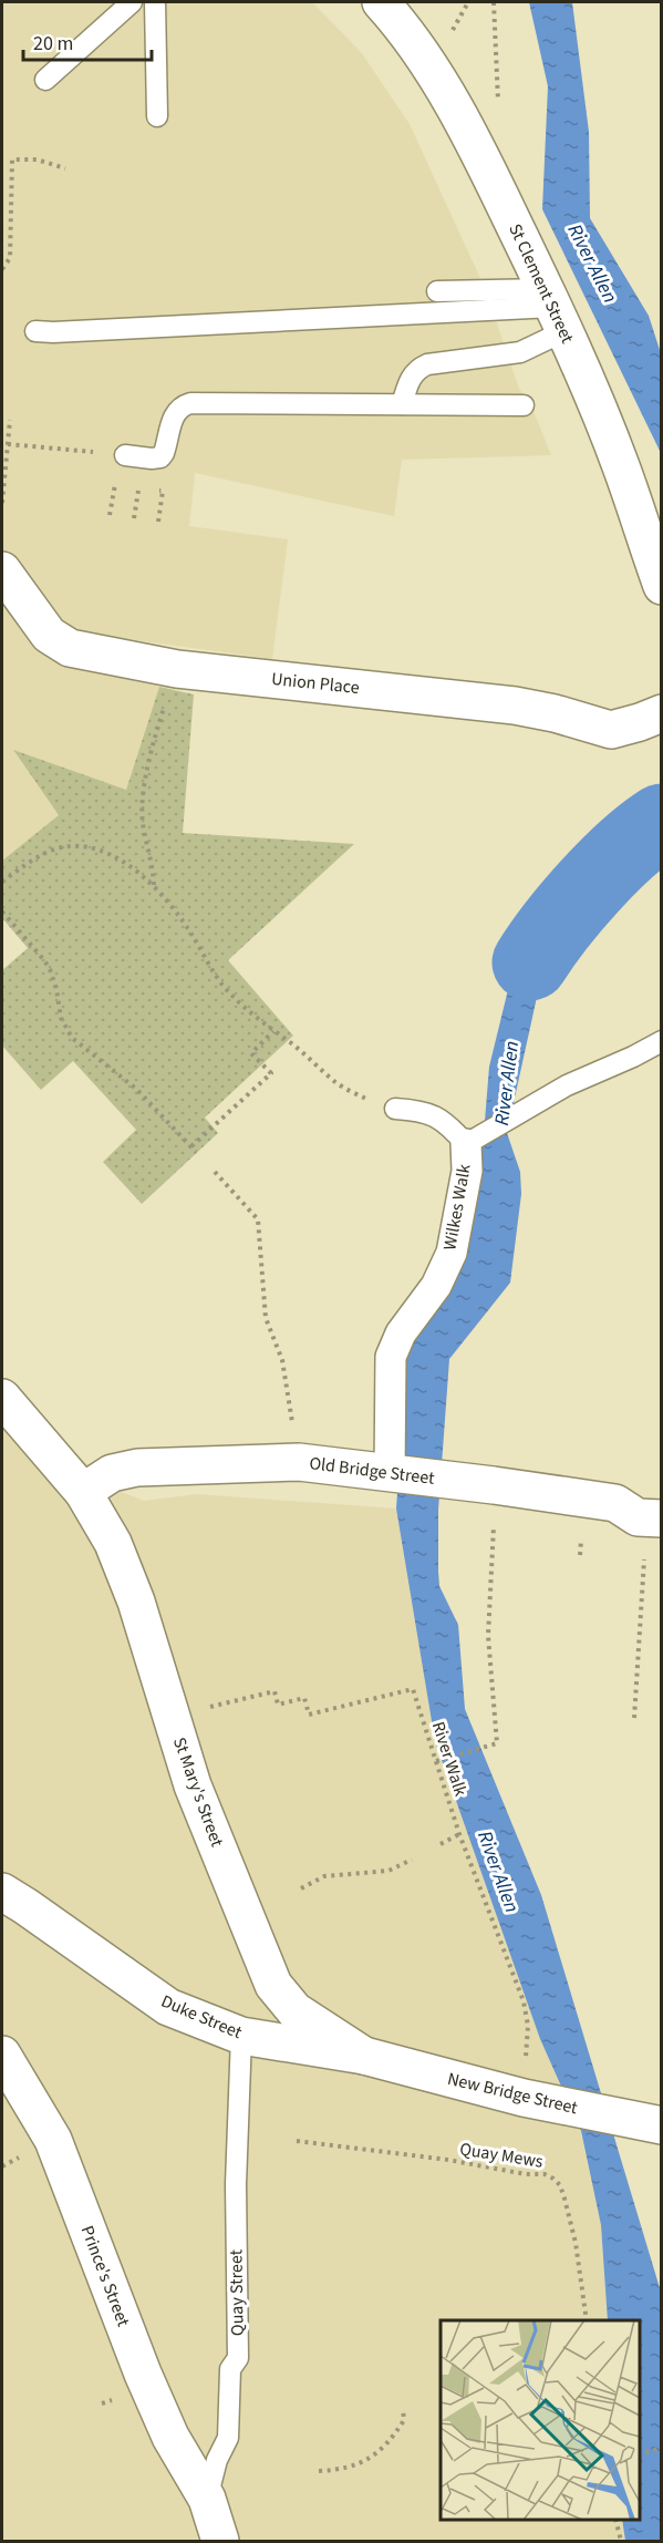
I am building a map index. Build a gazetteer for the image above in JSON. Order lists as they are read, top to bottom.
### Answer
{
  "streets": {
    "street": [
      "St Clement Street",
      "Union Place",
      "Wilkes Walk",
      "Old Bridge Street",
      "St Mary's Street",
      "Duke Street",
      "New Bridge Street",
      "Prince's Street"
    ],
    "lane": ["Quay Street"],
    "path": ["River Walk", "Quay Mews"]
  },
  "crossings": [
    ["Wilkes Walk", "Old Bridge Street"],
    ["Old Bridge Street", "St Mary's Street"],
    ["River Walk", "St Mary's Street"],
    ["River Walk", "New Bridge Street"],
    ["St Mary's Street", "Duke Street"],
    ["St Mary's Street", "New Bridge Street"],
    ["Duke Street", "New Bridge Street"],
    ["Duke Street", "Quay Street"],
    ["Prince's Street", "Quay Street"]
  ],
  "water": ["River Allen"],
  "scale_bar": "20 m"
}
